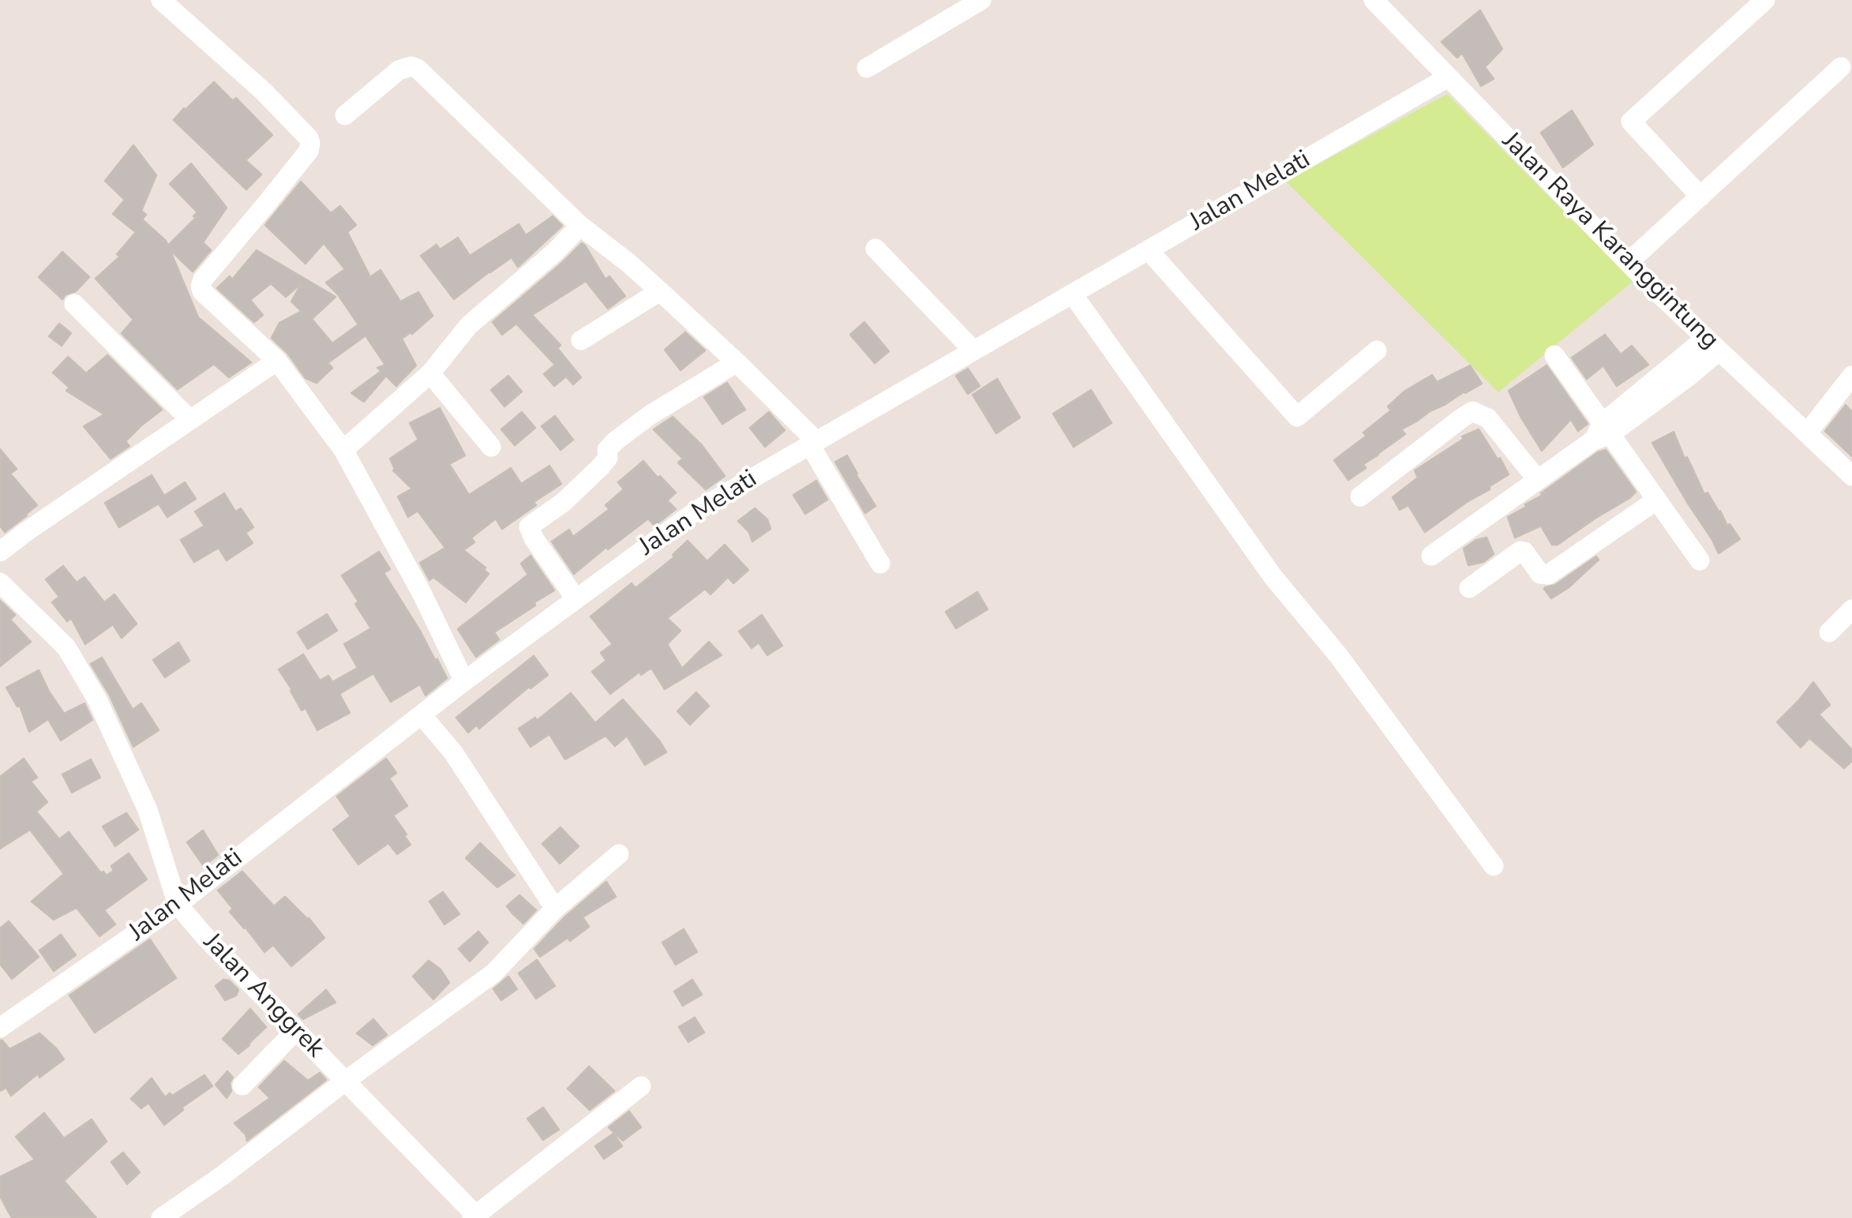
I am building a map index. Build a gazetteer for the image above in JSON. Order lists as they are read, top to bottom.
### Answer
{
  "streets": {
    "street": ["Jalan Melati", "Jalan Raya Karanggintung", "Jalan Anggrek"]
  },
  "crossings": [
    ["Jalan Melati", "Jalan Raya Karanggintung"],
    ["Jalan Melati", "Jalan Anggrek"]
  ]
}
